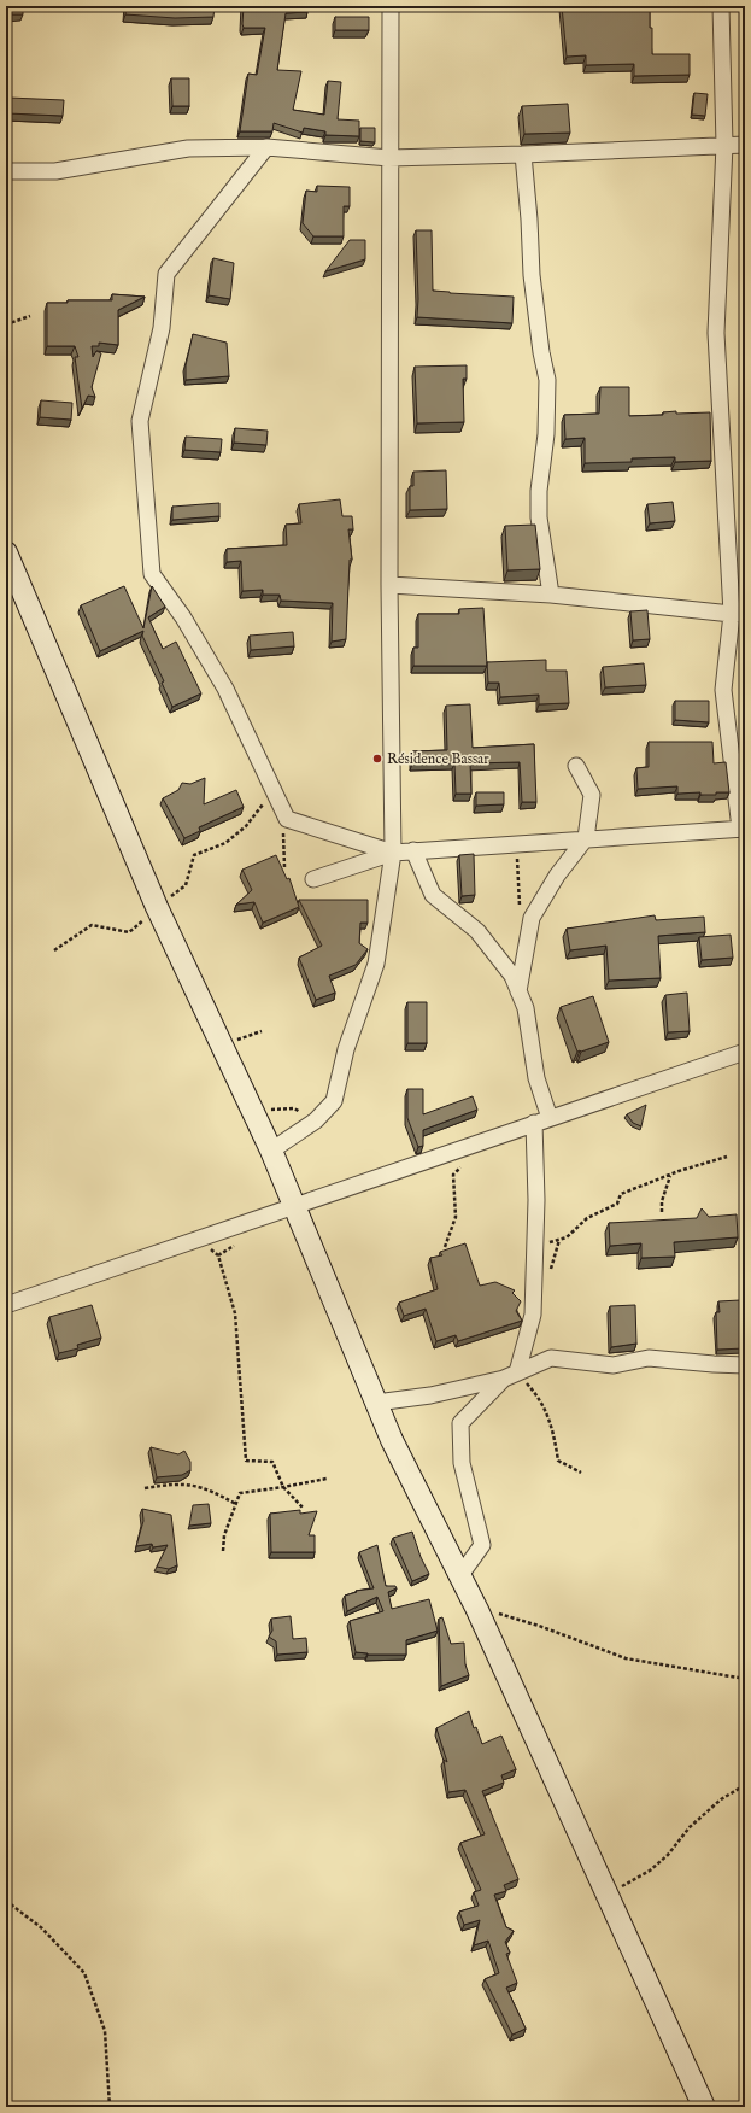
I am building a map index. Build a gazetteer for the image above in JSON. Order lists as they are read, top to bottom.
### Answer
{
  "places": ["Résidence Bassar"]
}
